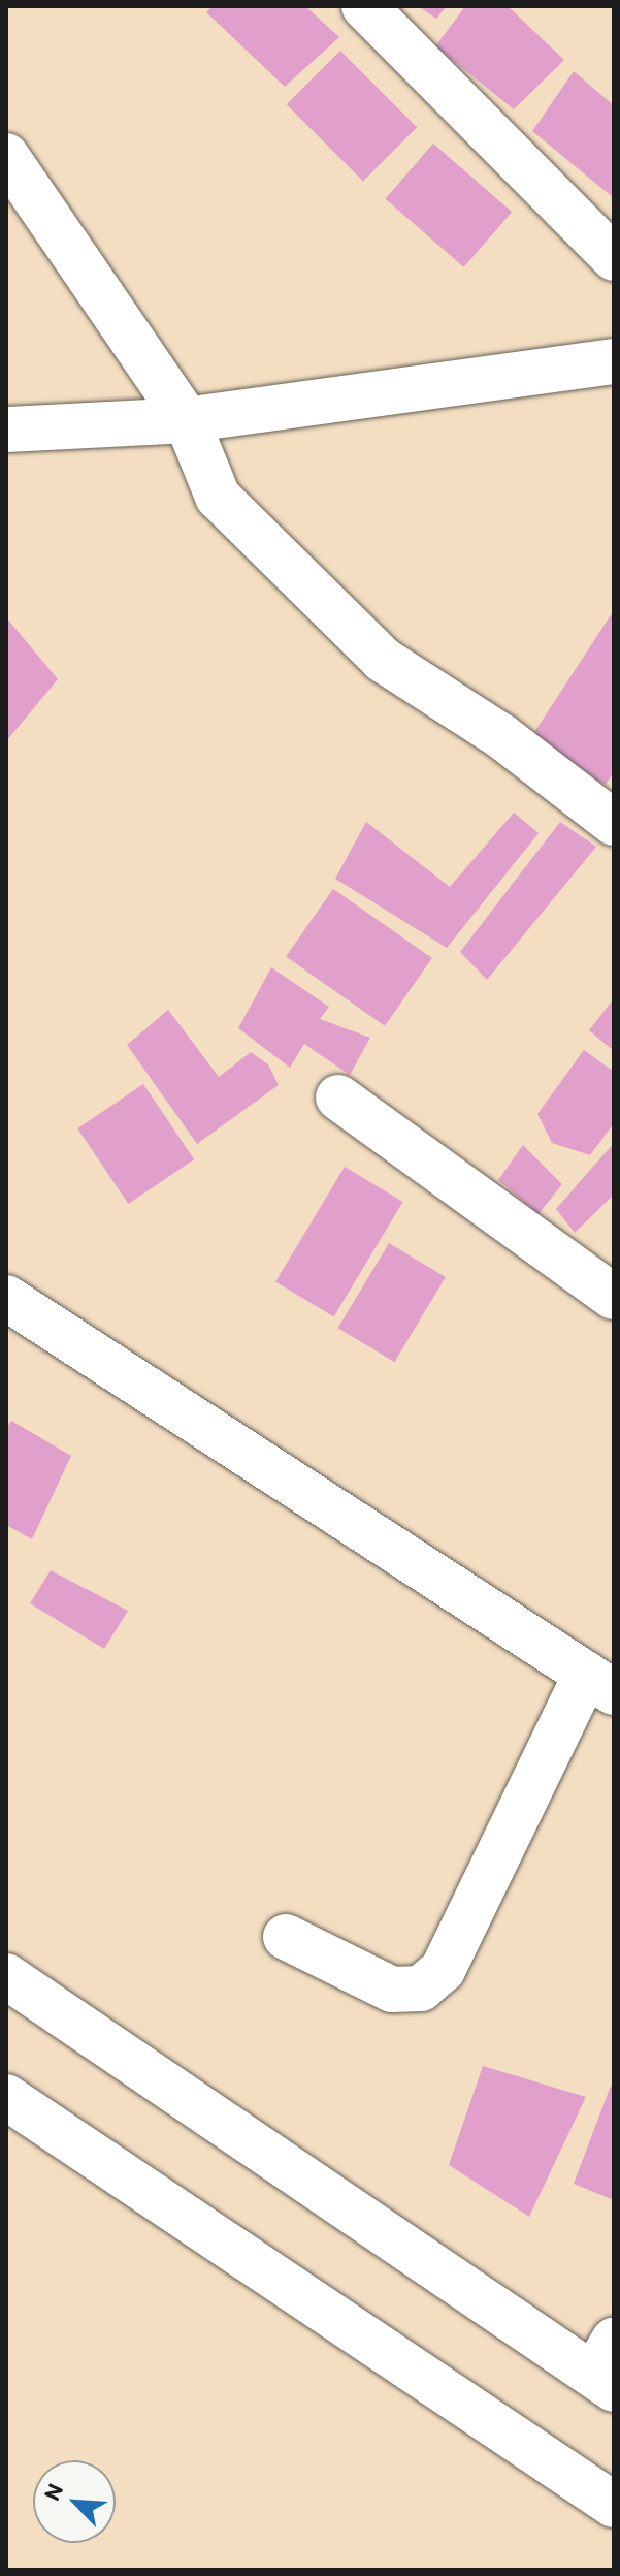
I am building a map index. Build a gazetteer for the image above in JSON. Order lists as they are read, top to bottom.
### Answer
{
  "north": "top left"
}
